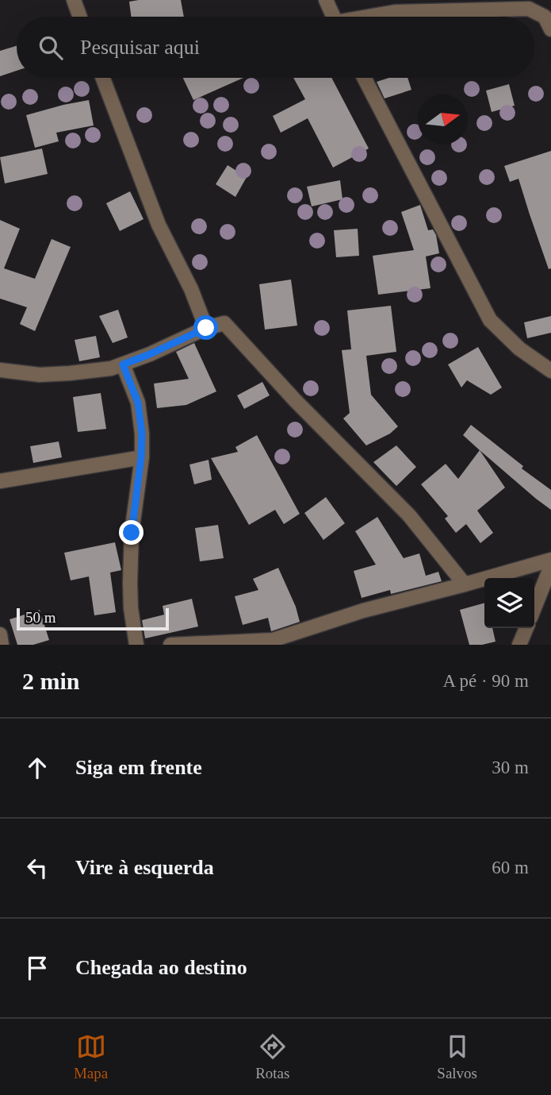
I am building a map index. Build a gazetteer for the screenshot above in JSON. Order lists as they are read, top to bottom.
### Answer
{
  "scale_bar": "50 m",
  "north": "right",
  "page": {
    "search": "Pesquisar aqui",
    "scale": "50 m",
    "heading": ["2 min", "A pé · 90 m"],
    "list": [
      ["Siga em frente", "30 m"],
      ["Vire à esquerda", "60 m"],
      "Chegada ao destino"
    ],
    "nav": ["Mapa", "Rotas", "Salvos"]
  }
}
